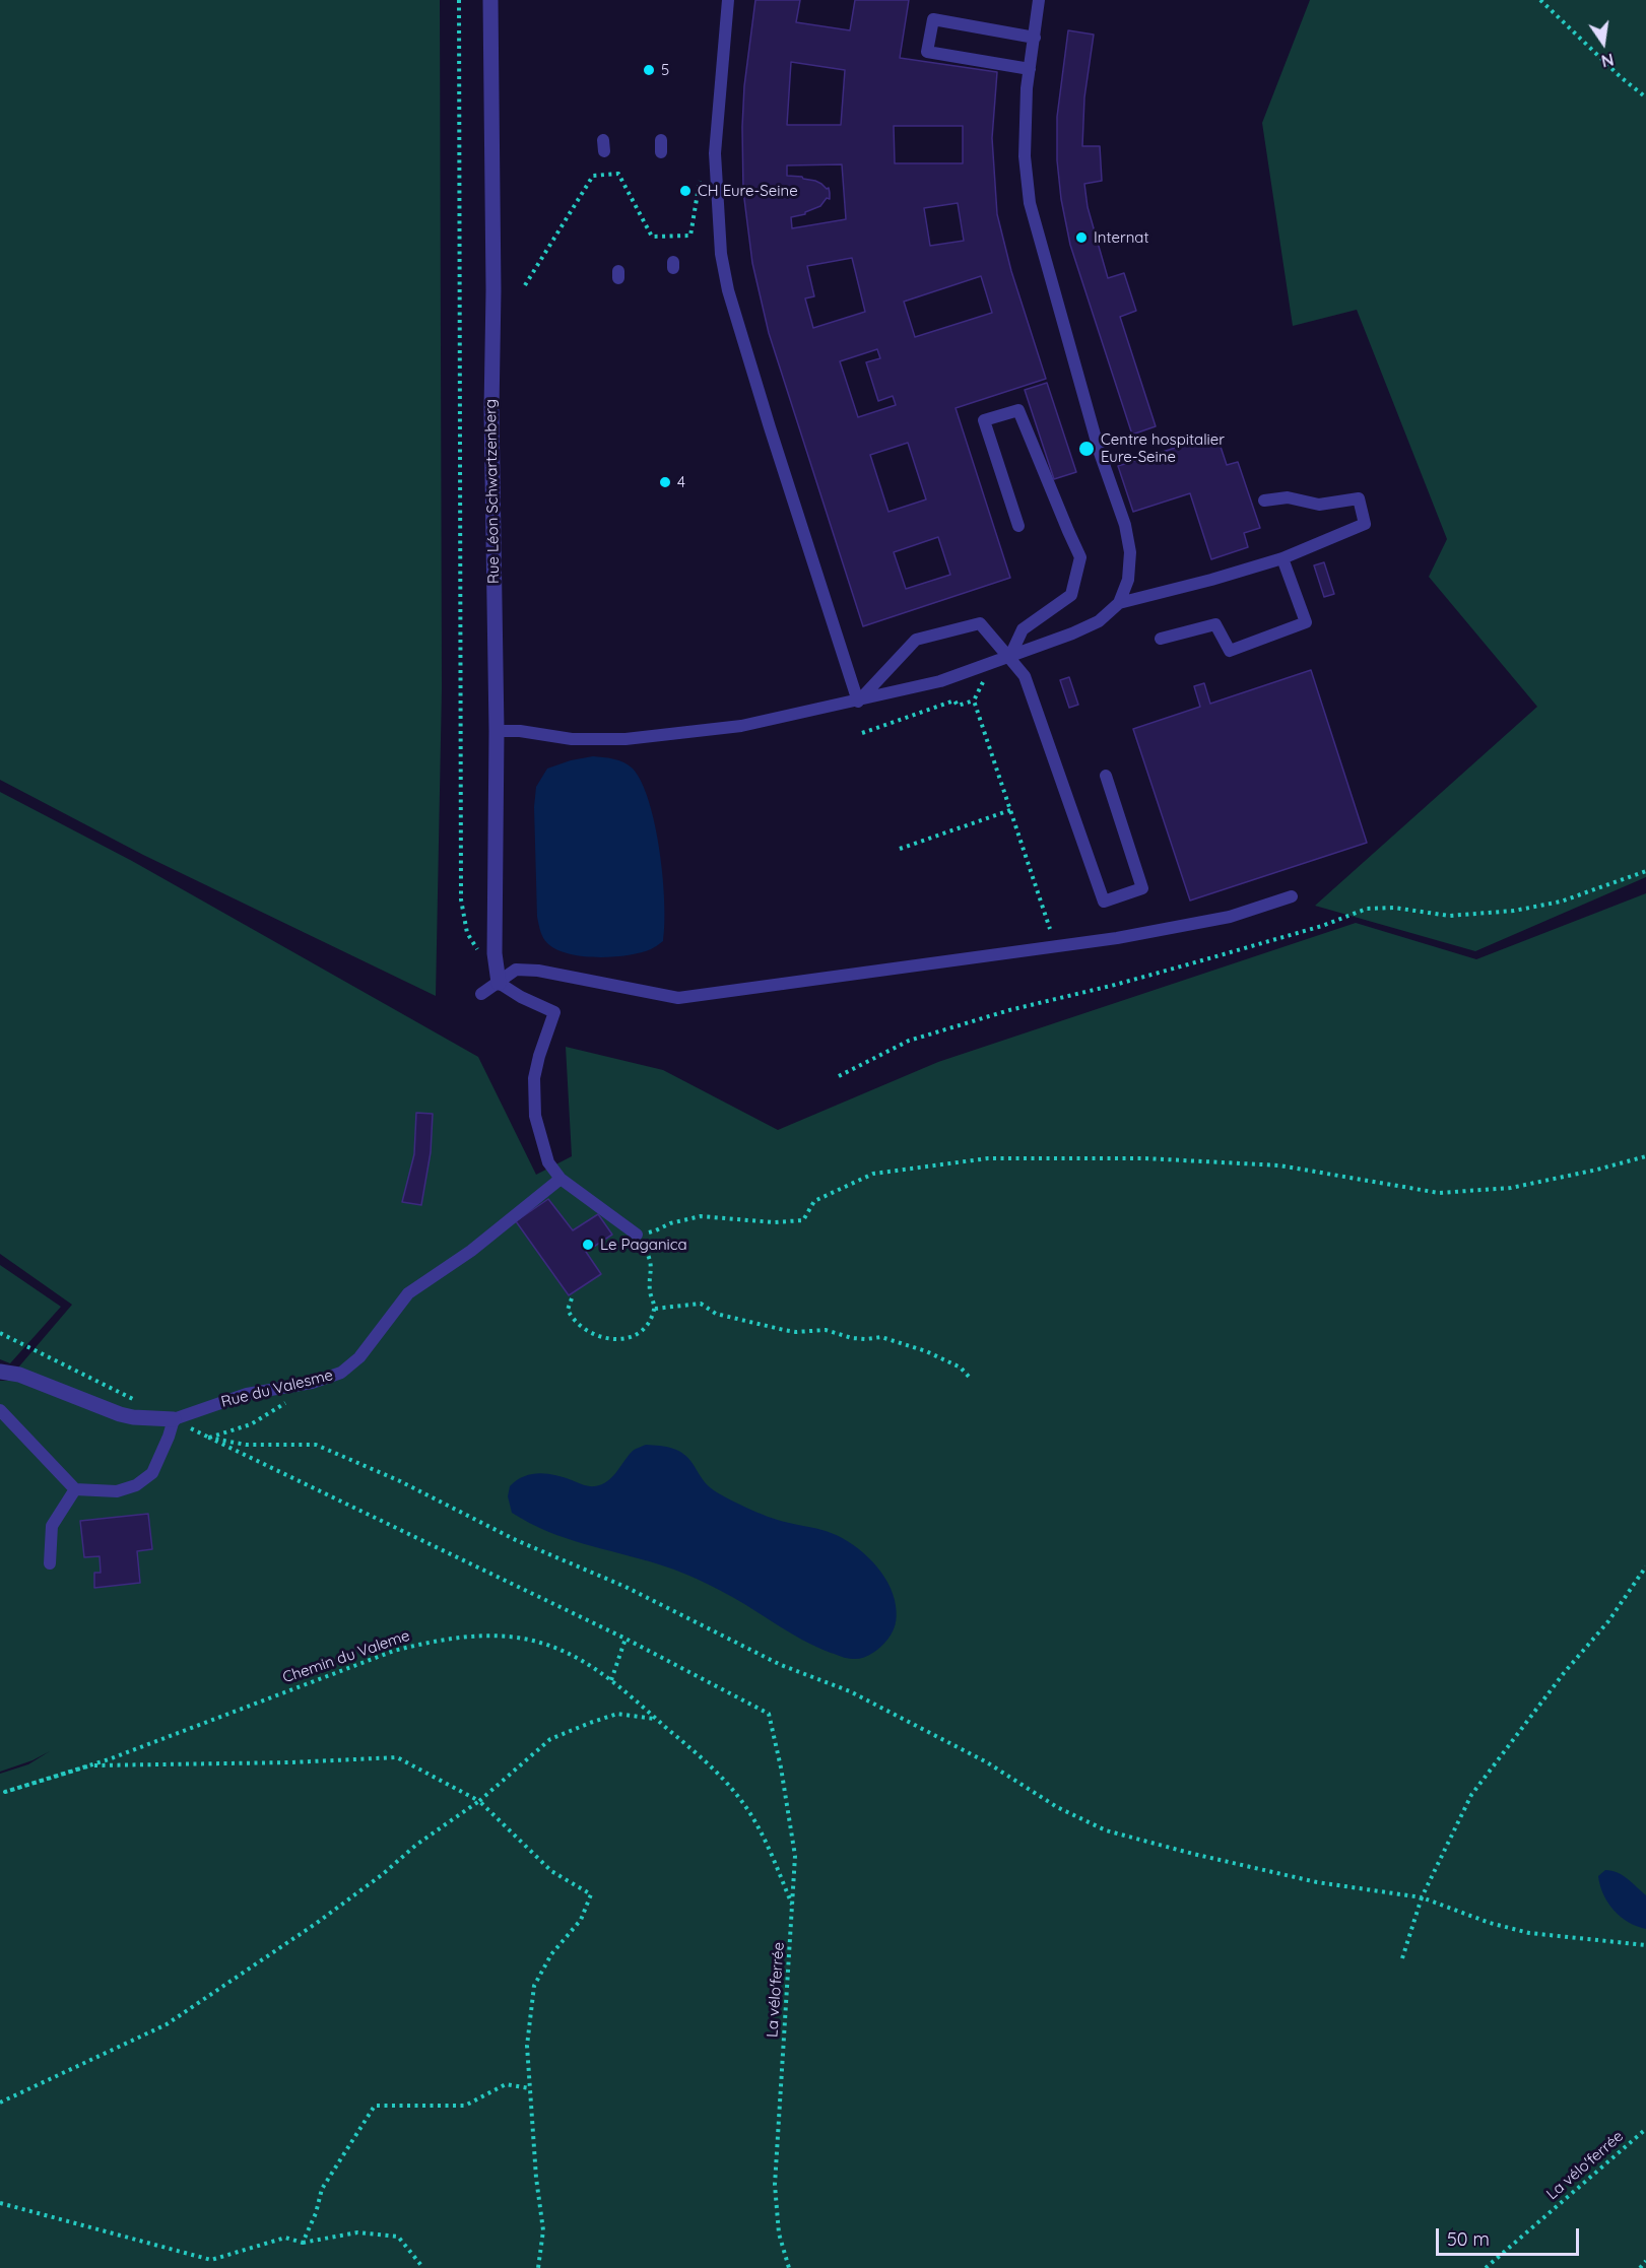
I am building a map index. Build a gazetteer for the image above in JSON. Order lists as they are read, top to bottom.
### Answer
{
  "streets": {
    "street": ["Rue Léon Schwartzenberg", "Rue du Valesme"],
    "path": ["Chemin du Valeme", "La vélo'ferrée"]
  },
  "crossings": [
    ["Chemin du Valeme", "La vélo'ferrée"]
  ],
  "places": [
    "5",
    "CH Eure-Seine",
    "Internat",
    "Centre hospitalier Eure-Seine",
    "4",
    "Le Paganica"
  ],
  "scale_bar": "50 m",
  "north": "bottom"
}
